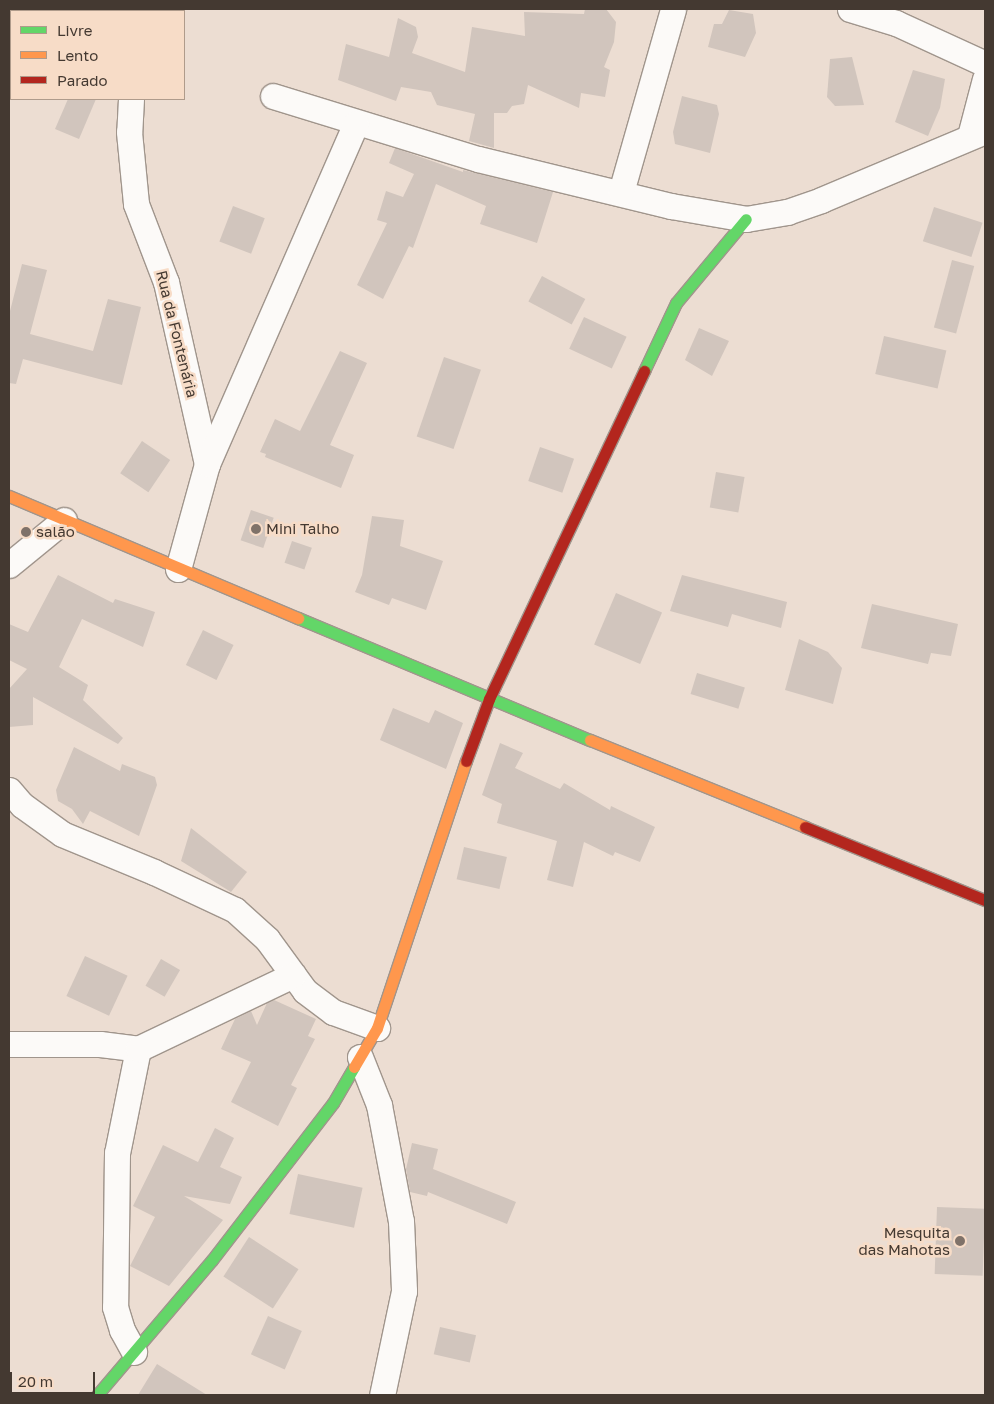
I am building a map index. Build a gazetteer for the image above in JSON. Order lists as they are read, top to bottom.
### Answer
{
  "streets": {
    "street": ["Rua da Fontenária"]
  },
  "places": ["Mini Talho", "salão", "Mesquita das Mahotas"],
  "legend": ["Livre", "Lento", "Parado"],
  "scale_bar": "20 m"
}
